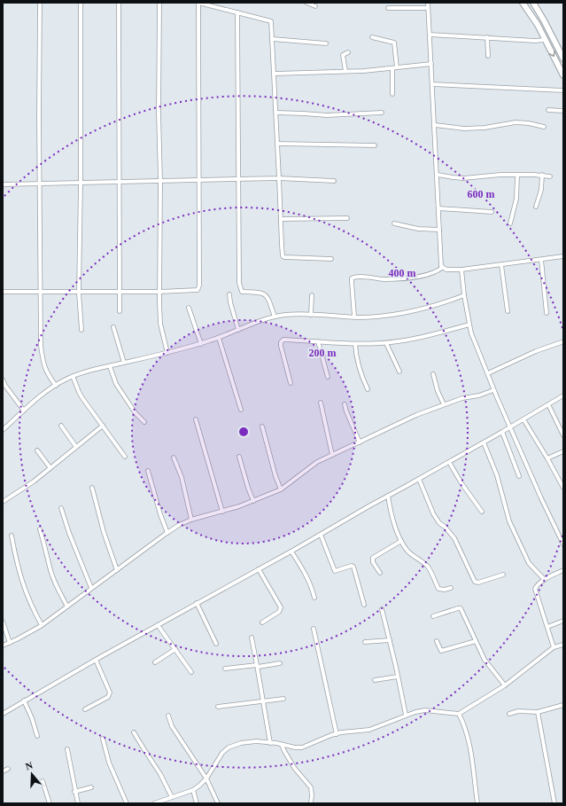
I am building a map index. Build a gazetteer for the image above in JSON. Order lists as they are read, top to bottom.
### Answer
{
  "north": "top",
  "rings": ["600 m", "400 m", "200 m"]
}
